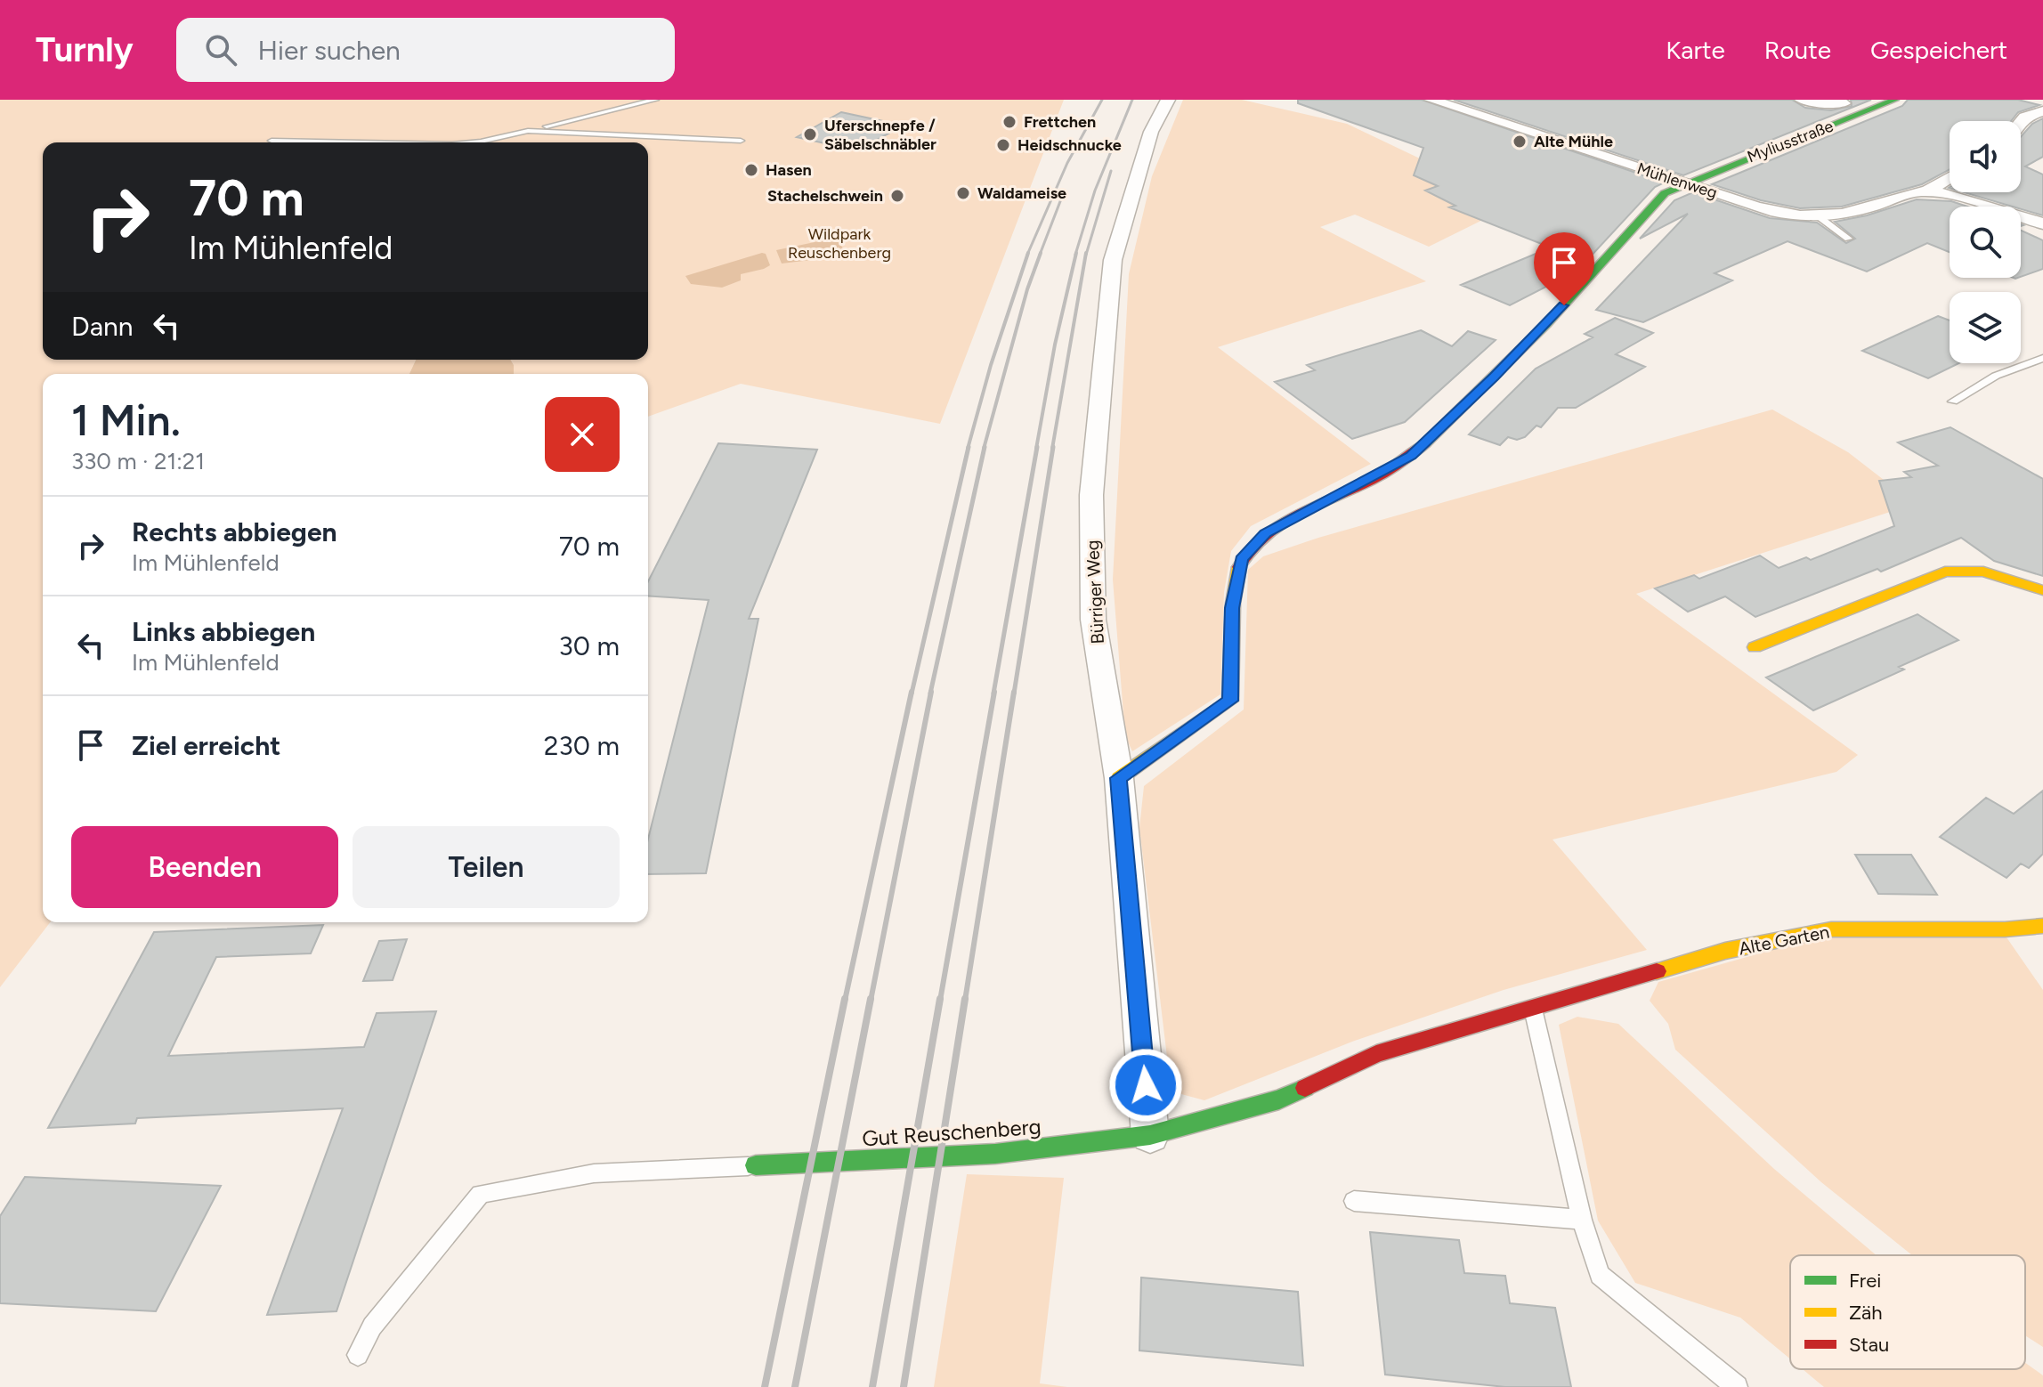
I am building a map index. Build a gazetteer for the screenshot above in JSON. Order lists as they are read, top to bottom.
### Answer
{
  "streets": {
    "street": [
      "Myliusstraße",
      "Mühlenweg",
      "Bürriger Weg",
      "Alte Garten",
      "Gut Reuschenberg"
    ]
  },
  "crossings": [
    ["Myliusstraße", "Mühlenweg"],
    ["Myliusstraße", "Bürriger Weg"],
    ["Bürriger Weg", "Alte Garten"],
    ["Bürriger Weg", "Gut Reuschenberg"],
    ["Alte Garten", "Gut Reuschenberg"]
  ],
  "parks": ["Wildpark Reuschenberg"],
  "places": [
    "Frettchen",
    "Uferschnepfe / Säbelschnäbler",
    "Alte Mühle",
    "Heidschnucke",
    "Hasen",
    "Waldameise",
    "Stachelschwein"
  ],
  "legend": ["Frei", "Zäh", "Stau"],
  "page": {
    "header": "Turnly",
    "search": "Hier suchen",
    "nav": ["Karte", "Route", "Gespeichert"],
    "turn": ["70 m", "Im Mühlenfeld"],
    "then": "Dann",
    "heading": ["1 Min.", "330 m · 21:21"],
    "list": [
      {
        "name": "Rechts abbiegen",
        "note": "Im Mühlenfeld",
        "value": "70 m"
      },
      {
        "name": "Links abbiegen",
        "note": "Im Mühlenfeld",
        "value": "30 m"
      },
      {
        "name": "Ziel erreicht",
        "value": "230 m"
      }
    ],
    "buttons": ["Beenden", "Teilen"]
  }
}
